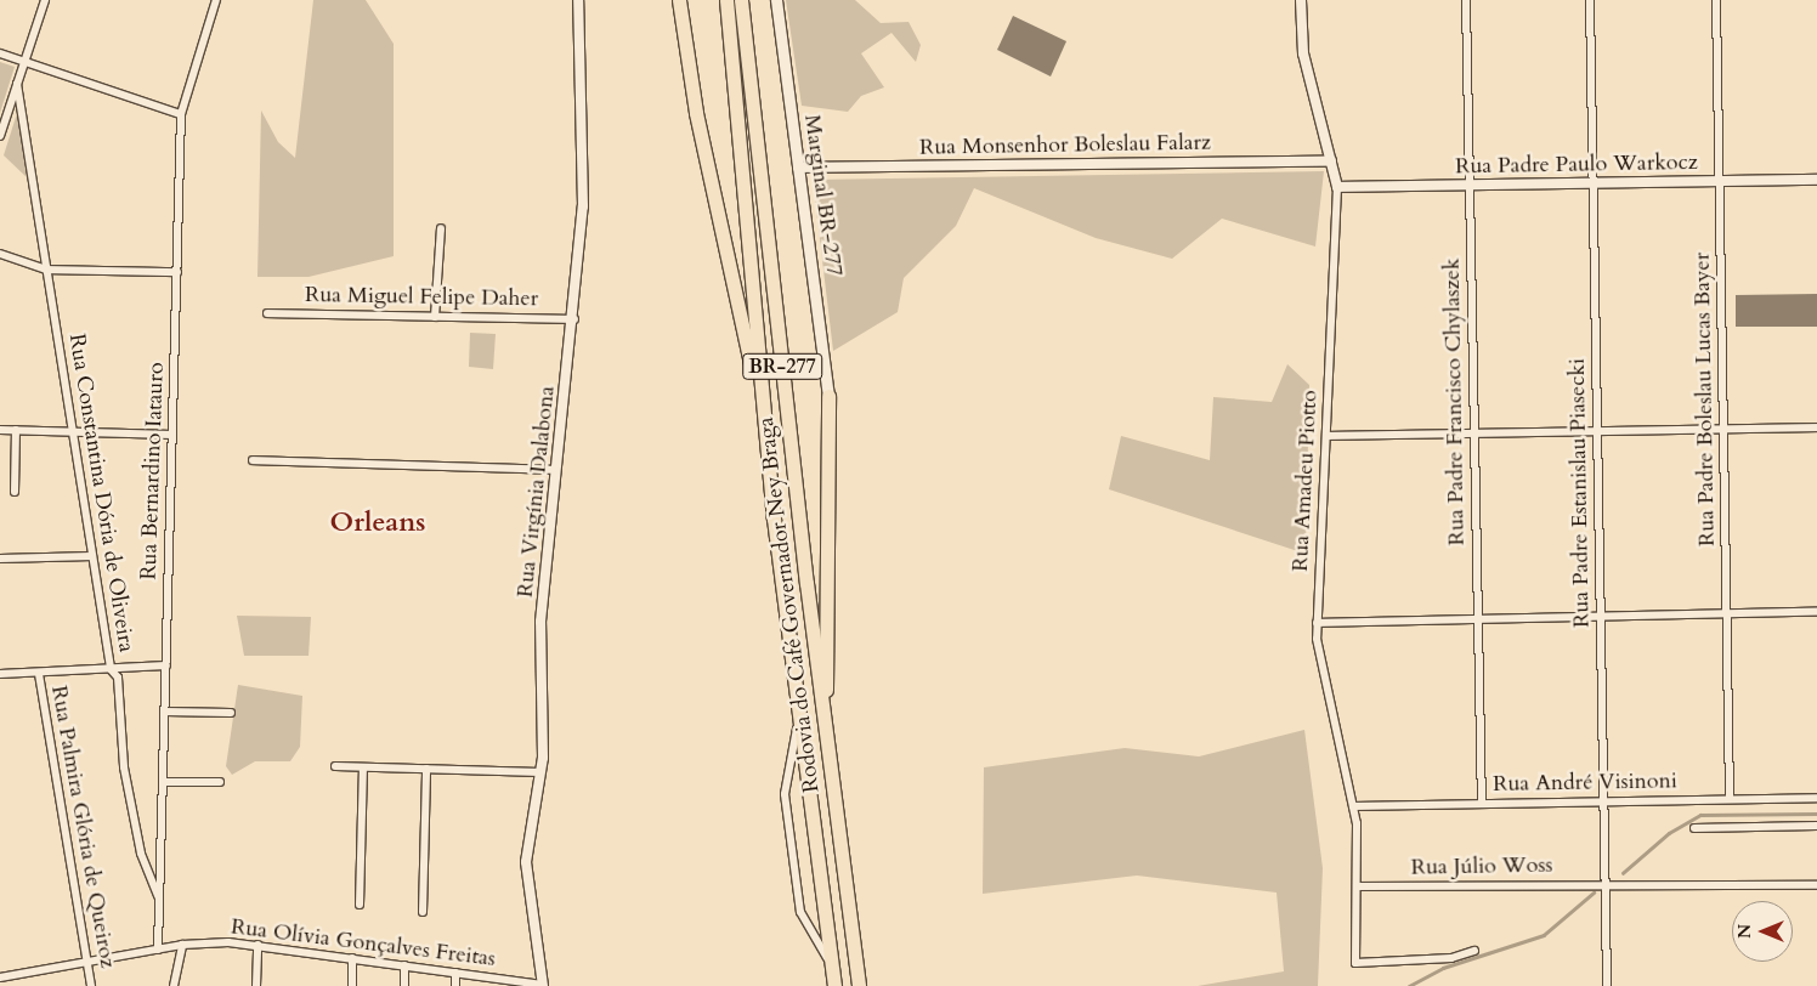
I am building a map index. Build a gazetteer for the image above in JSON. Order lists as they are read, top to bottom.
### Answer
{
  "streets": {
    "highway": ["BR-277", "Rodovia do Café Governador Ney Braga"],
    "main road": ["Marginal BR-277"],
    "street": [
      "Rua Monsenhor Boleslau Falarz",
      "Rua Padre Paulo Warkocz",
      "Rua Miguel Felipe Daher",
      "Rua Padre Boleslau Lucas Bayer",
      "Rua Padre Francisco Chylaszek",
      "Rua Bernardino Iatauro",
      "Rua Amadeu Piotto",
      "Rua Virgínia Dalabona",
      "Rua Constantina Dória de Oliveira",
      "Rua Padre Estanislau Piasecki",
      "Rua André Visinoni",
      "Rua Palmira Glória de Queiroz",
      "Rua Júlio Woss",
      "Rua Olívia Gonçalves Freitas"
    ]
  },
  "crossings": [
    ["Rua Monsenhor Boleslau Falarz", "Marginal BR-277"],
    ["Rua Monsenhor Boleslau Falarz", "Rua Amadeu Piotto"],
    ["Rua Padre Paulo Warkocz", "Rua Padre Boleslau Lucas Bayer"],
    ["Rua Padre Paulo Warkocz", "Rua Padre Francisco Chylaszek"],
    ["Rua Padre Paulo Warkocz", "Rua Amadeu Piotto"],
    ["Rua Padre Paulo Warkocz", "Rua Padre Estanislau Piasecki"],
    ["Rua Miguel Felipe Daher", "Rua Virgínia Dalabona"],
    ["Rua Padre Boleslau Lucas Bayer", "Rua André Visinoni"],
    ["Rua Padre Francisco Chylaszek", "Rua André Visinoni"],
    ["Rua Bernardino Iatauro", "Rua Constantina Dória de Oliveira"],
    ["Rua Bernardino Iatauro", "Rua Olívia Gonçalves Freitas"],
    ["Rua Amadeu Piotto", "Rua André Visinoni"],
    ["Rua Amadeu Piotto", "Rua Júlio Woss"],
    ["Rua Virgínia Dalabona", "Rua Olívia Gonçalves Freitas"],
    ["Rua Padre Estanislau Piasecki", "Rua André Visinoni"],
    ["Rua Padre Estanislau Piasecki", "Rua Júlio Woss"],
    ["Rua Palmira Glória de Queiroz", "Rua Olívia Gonçalves Freitas"]
  ],
  "districts": ["Orleans"],
  "north": "left"
}
